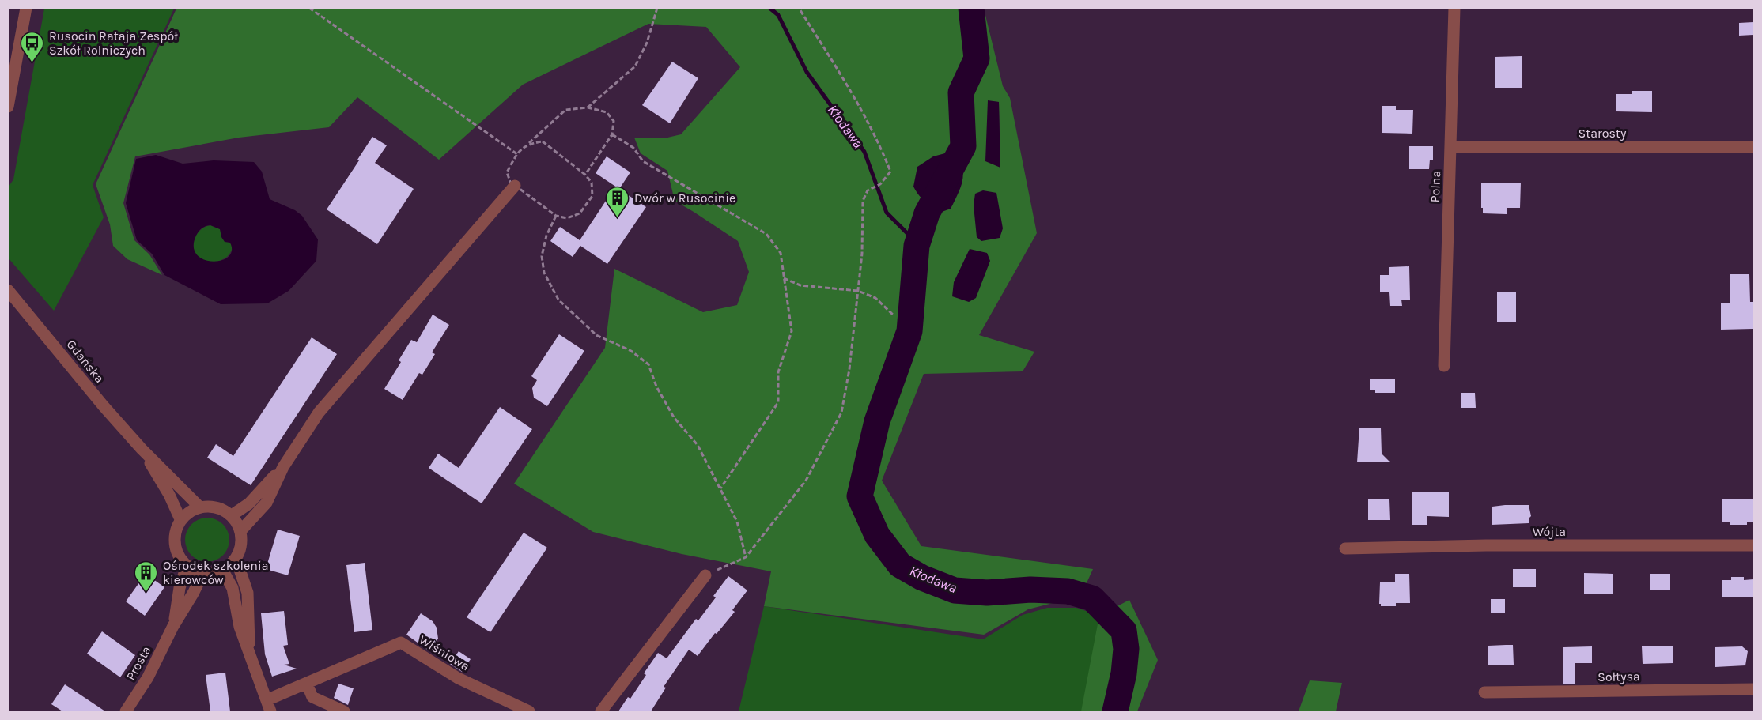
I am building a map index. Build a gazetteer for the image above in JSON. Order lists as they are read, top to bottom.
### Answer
{
  "streets": {
    "street": [
      "Starosty",
      "Polna",
      "Gdańska",
      "Wójta",
      "Wiśniowa",
      "Prosta",
      "Sołtysa"
    ]
  },
  "crossings": [
    ["Starosty", "Polna"],
    ["Gdańska", "Prosta"]
  ],
  "water": ["Kłodawa"],
  "places": {
    "bus stop": ["Rusocin Rataja Zespół Szkół Rolniczych"],
    "building": ["Dwór w Rusocinie", "Ośrodek szkolenia kierowców"]
  }
}
